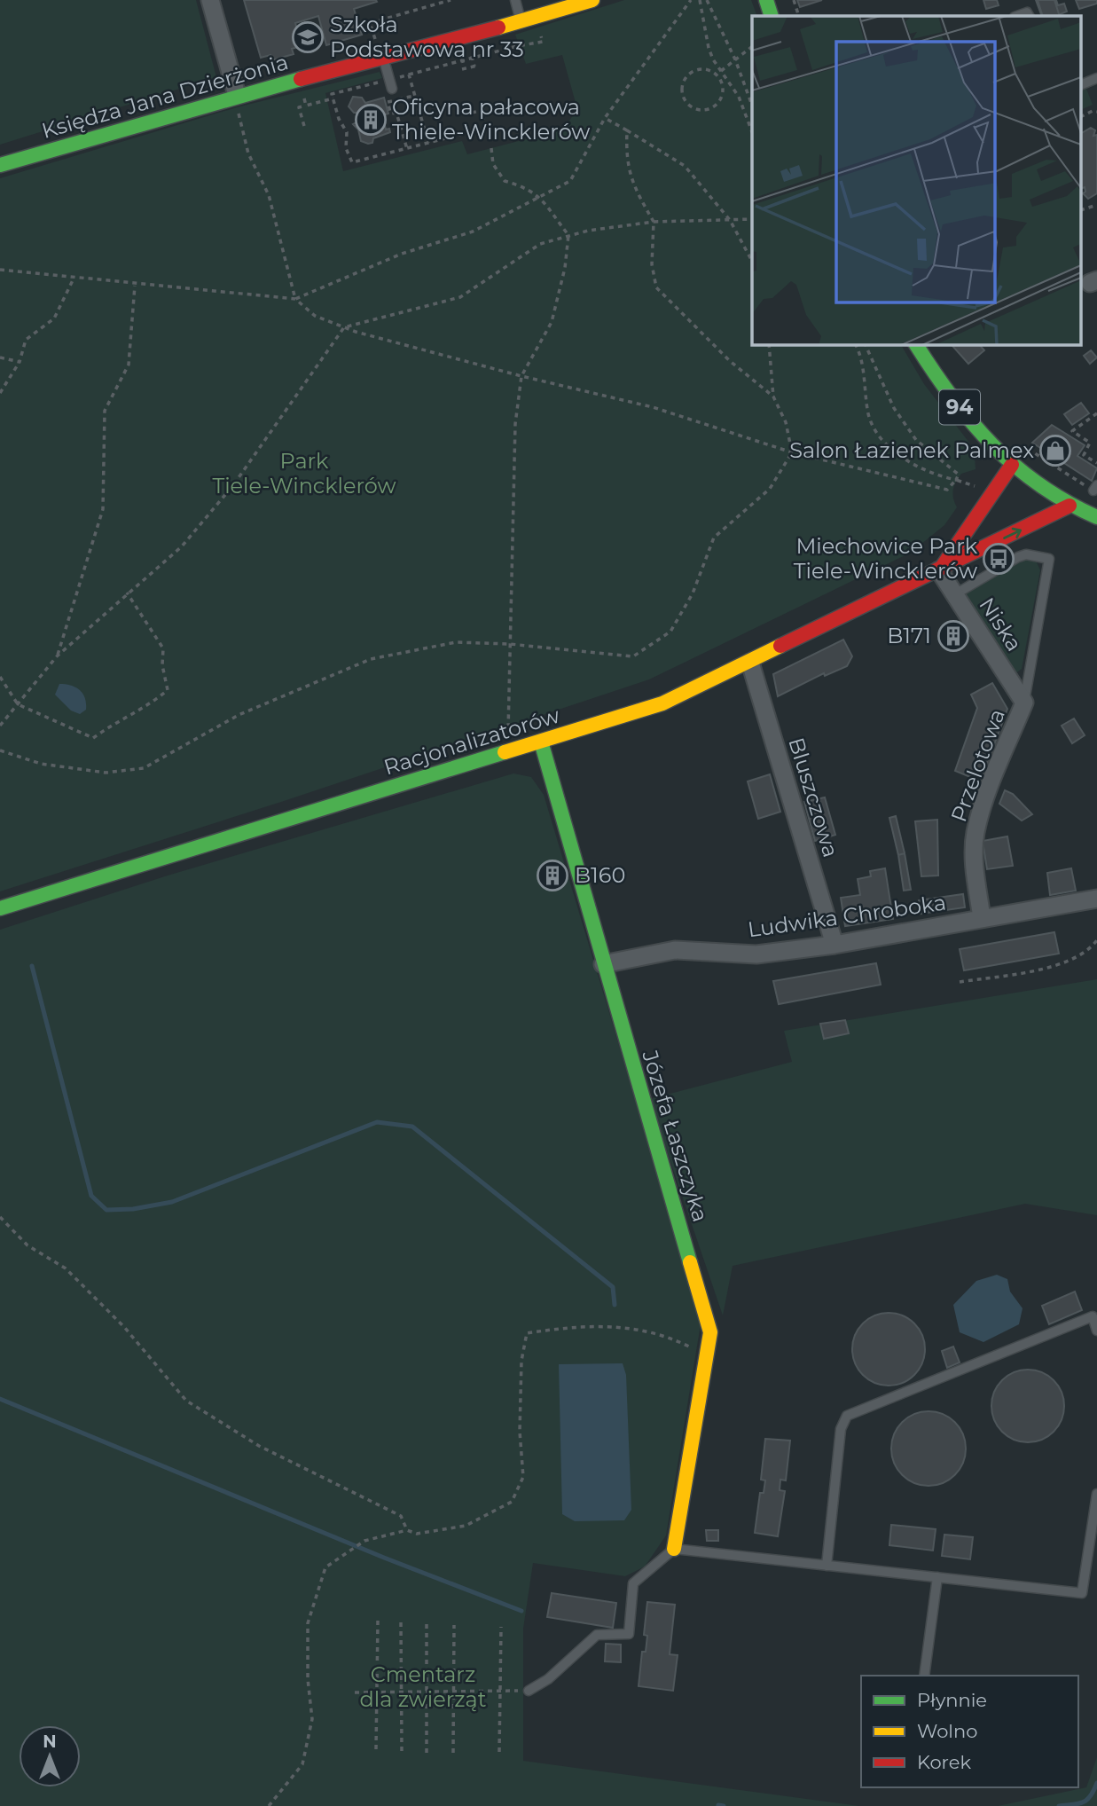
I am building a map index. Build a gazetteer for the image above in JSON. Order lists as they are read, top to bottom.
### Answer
{
  "streets": {
    "street": [
      "Księdza Jana Dzierżonia",
      "94",
      "Niska",
      "Racjonalizatorów",
      "Przelotowa",
      "Bluszczowa",
      "Ludwika Chroboka",
      "Józefa Łaszczyka"
    ]
  },
  "crossings": [
    ["94", "Racjonalizatorów"],
    ["Niska", "Racjonalizatorów"],
    ["Niska", "Przelotowa"],
    ["Racjonalizatorów", "Bluszczowa"],
    ["Racjonalizatorów", "Józefa Łaszczyka"],
    ["Przelotowa", "Ludwika Chroboka"],
    ["Bluszczowa", "Ludwika Chroboka"],
    ["Ludwika Chroboka", "Józefa Łaszczyka"]
  ],
  "parks": ["Park Tiele-Wincklerów", "Cmentarz dla zwierząt"],
  "places": {
    "school or university": ["Szkoła Podstawowa nr 33"],
    "building": ["Oficyna pałacowa Thiele-Wincklerów", "B171", "B160"],
    "shop": ["Salon Łazienek Palmex"],
    "bus stop": ["Miechowice Park Tiele-Wincklerów"]
  },
  "legend": ["Płynnie", "Wolno", "Korek"],
  "north": "top"
}
